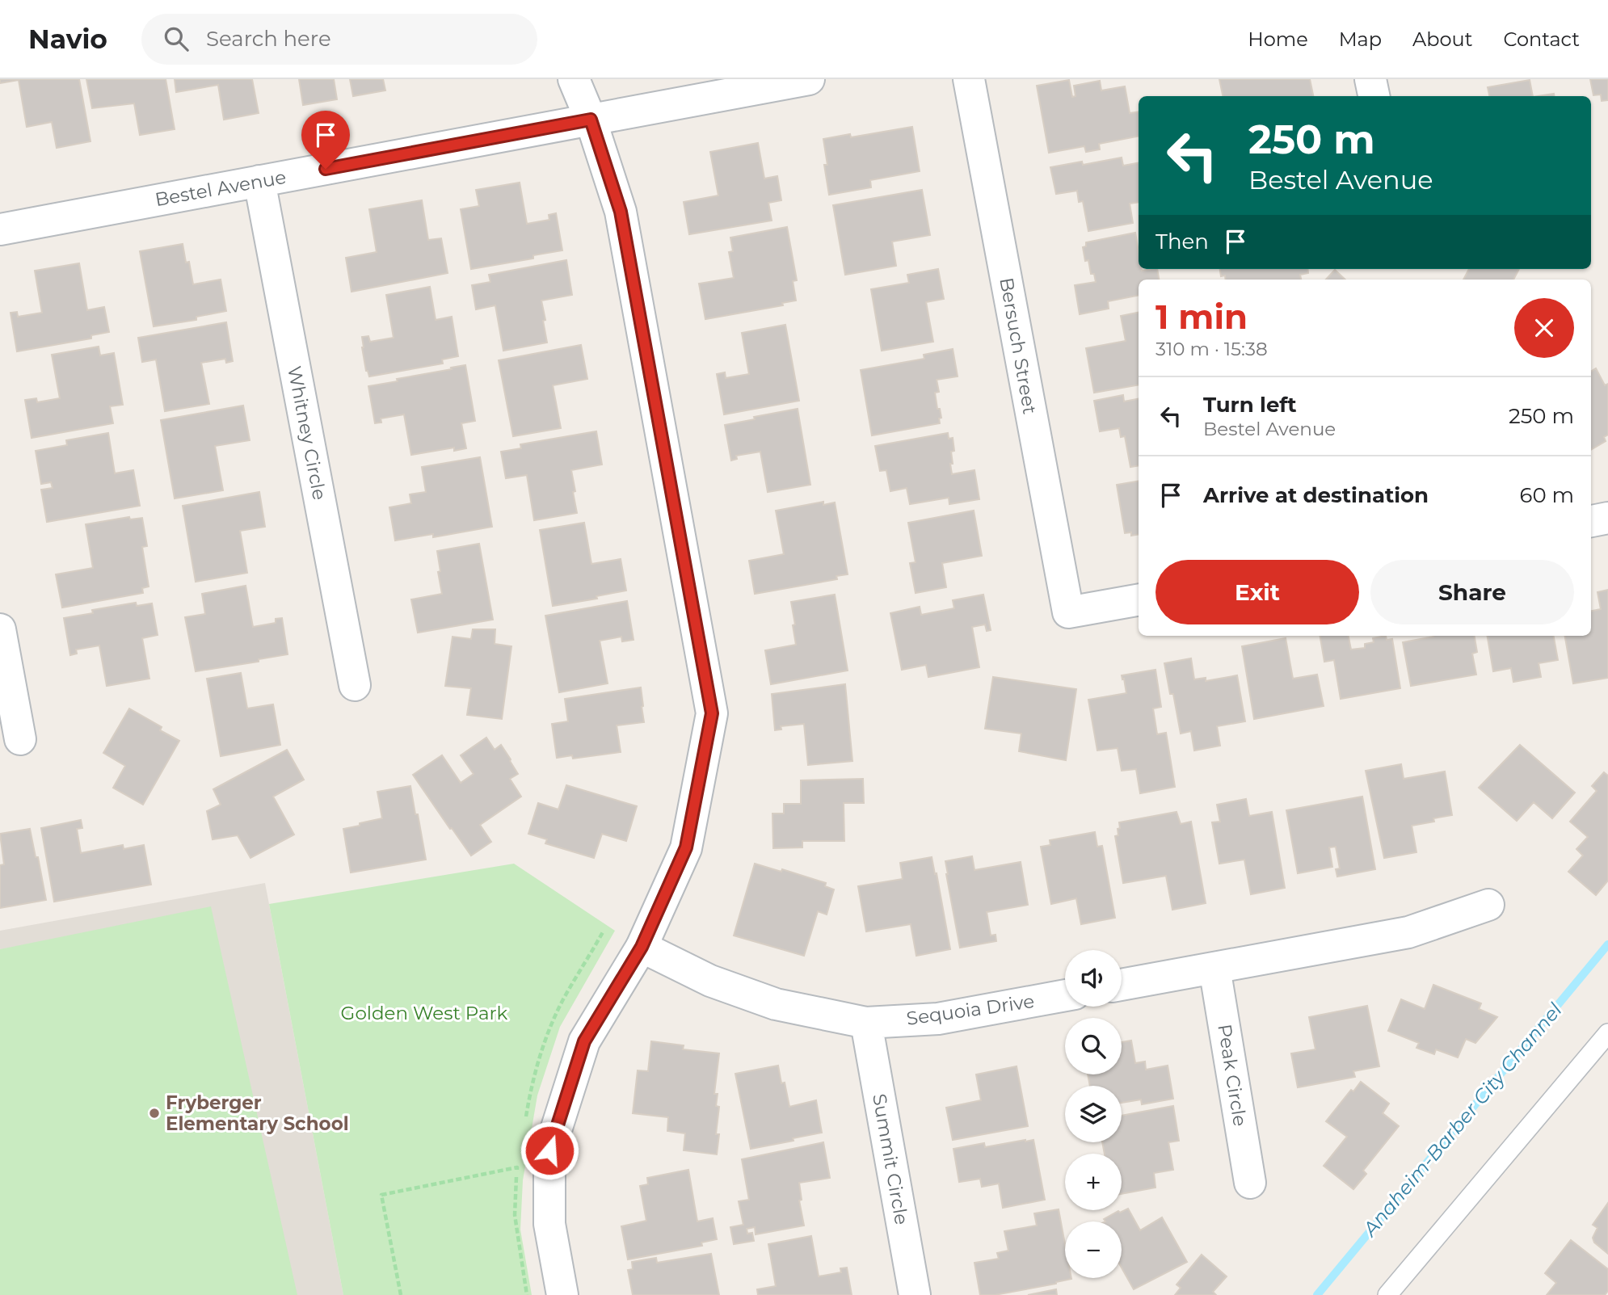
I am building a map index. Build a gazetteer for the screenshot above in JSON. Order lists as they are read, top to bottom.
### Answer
{
  "streets": {
    "street": [
      "Bestel Avenue",
      "Bersuch Street",
      "Whitney Circle",
      "Sequoia Drive",
      "Peak Circle",
      "Summit Circle"
    ]
  },
  "crossings": [
    ["Bestel Avenue", "Whitney Circle"],
    ["Sequoia Drive", "Summit Circle"]
  ],
  "water": ["Anaheim-Barber City Channel"],
  "parks": ["Golden West Park"],
  "places": ["Fryberger Elementary School"],
  "page": {
    "header": "Navio",
    "search": "Search here",
    "nav": [
      "Home",
      "Map",
      "About",
      "Contact"
    ],
    "turn": ["250 m", "Bestel Avenue"],
    "then": "Then",
    "heading": ["1 min", "310 m · 15:38"],
    "list": [
      {
        "name": "Turn left",
        "note": "Bestel Avenue",
        "value": "250 m"
      },
      {
        "name": "Arrive at destination",
        "value": "60 m"
      }
    ],
    "buttons": ["Exit", "Share"],
    "map_buttons": ["+", "−"]
  }
}
